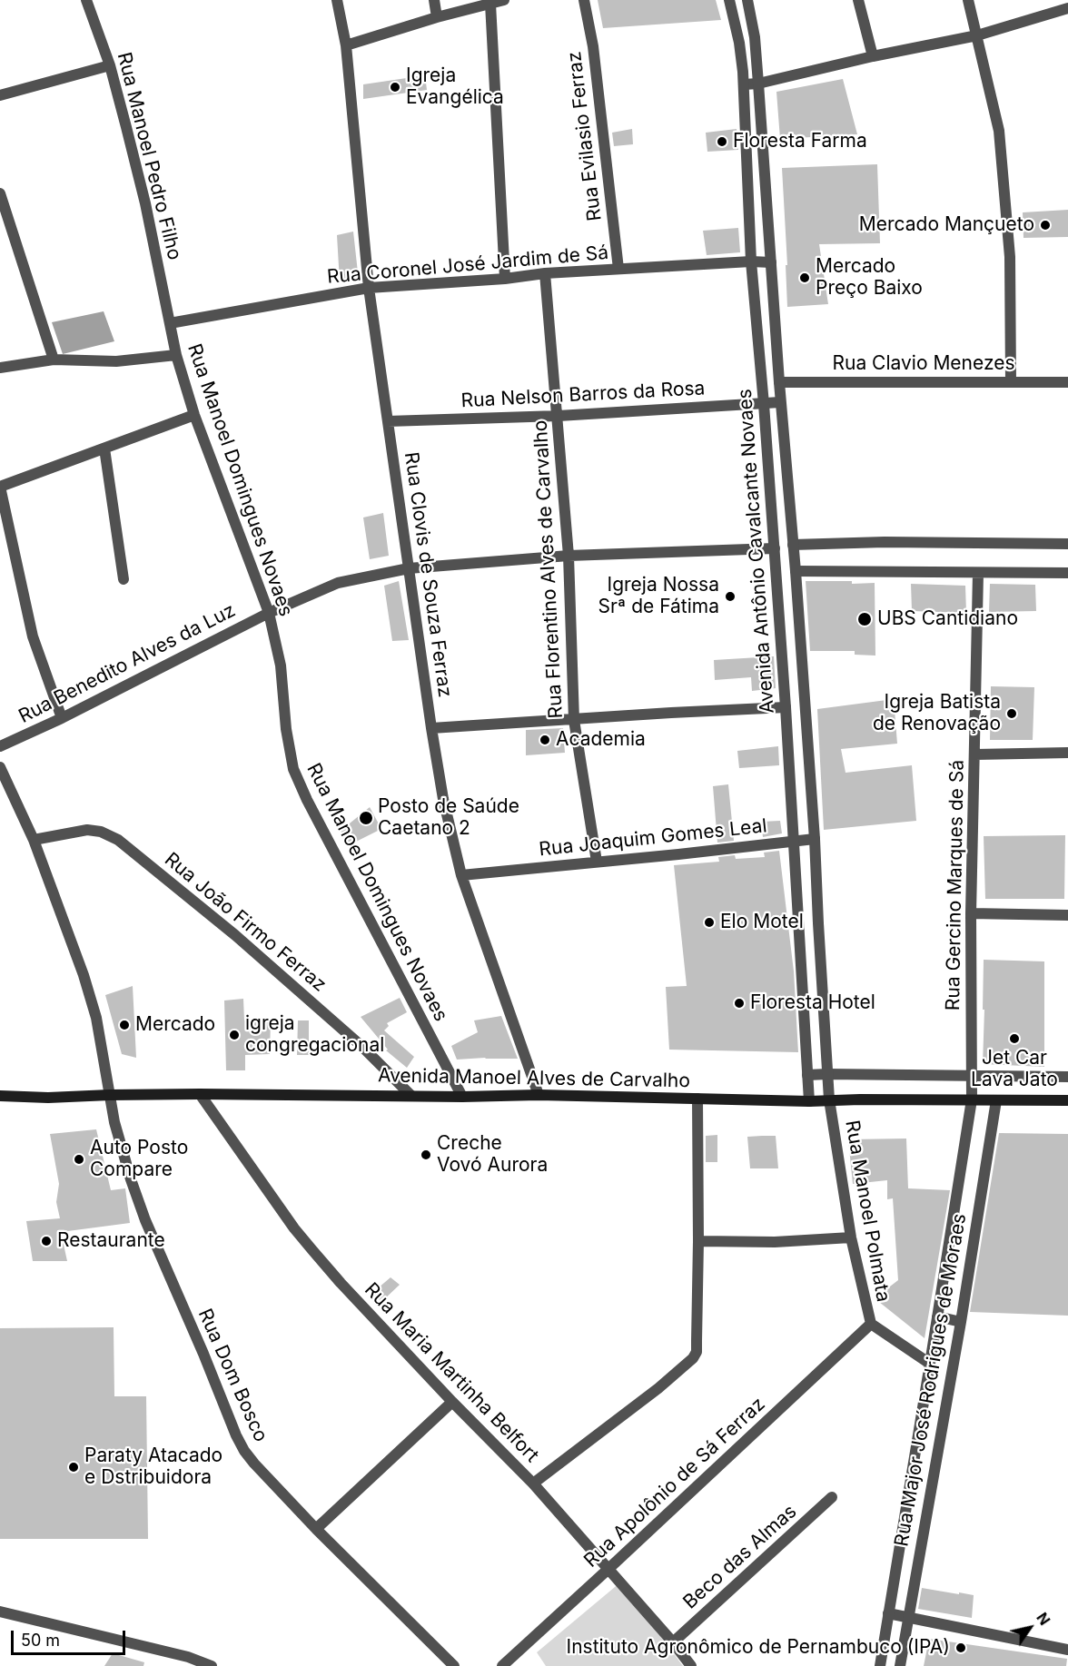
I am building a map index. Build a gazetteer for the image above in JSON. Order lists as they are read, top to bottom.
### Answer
{
  "streets": {
    "main road": ["Avenida Manoel Alves de Carvalho"],
    "street": [
      "Rua Evilasio Ferraz",
      "Rua Manoel Pedro Filho",
      "Rua Coronel José Jardim de Sá",
      "Rua Clavio Menezes",
      "Rua Nelson Barros da Rosa",
      "Rua Manoel Domingues Novaes",
      "Avenida Antônio Cavalcante Novaes",
      "Rua Florentino Alves de Carvalho",
      "Rua Clovis de Souza Ferraz",
      "Rua Benedito Alves da Luz",
      "Rua Joaquim Gomes Leal",
      "Rua Gercino Marques de Sá",
      "Rua João Firmo Ferraz",
      "Rua Manoel Polmata",
      "Rua Maria Martinha Belfort",
      "Rua Dom Bosco",
      "Rua Major José Rodrigues de Moraes",
      "Rua Apolônio de Sá Ferraz",
      "Beco das Almas"
    ]
  },
  "crossings": [
    ["Rua Evilasio Ferraz", "Rua Coronel José Jardim de Sá"],
    ["Rua Manoel Pedro Filho", "Rua Coronel José Jardim de Sá"],
    ["Rua Manoel Pedro Filho", "Rua Manoel Domingues Novaes"],
    ["Rua Coronel José Jardim de Sá", "Rua Manoel Domingues Novaes"],
    ["Rua Coronel José Jardim de Sá", "Avenida Antônio Cavalcante Novaes"],
    ["Rua Coronel José Jardim de Sá", "Rua Florentino Alves de Carvalho"],
    ["Rua Coronel José Jardim de Sá", "Rua Clovis de Souza Ferraz"],
    ["Rua Coronel José Jardim de Sá", "Rua Manoel Polmata"],
    ["Rua Clavio Menezes", "Rua Manoel Polmata"],
    ["Rua Nelson Barros da Rosa", "Avenida Antônio Cavalcante Novaes"],
    ["Rua Nelson Barros da Rosa", "Rua Florentino Alves de Carvalho"],
    ["Rua Nelson Barros da Rosa", "Rua Clovis de Souza Ferraz"],
    ["Rua Nelson Barros da Rosa", "Rua Manoel Polmata"],
    ["Rua Manoel Domingues Novaes", "Rua Benedito Alves da Luz"],
    ["Rua Manoel Domingues Novaes", "Avenida Manoel Alves de Carvalho"],
    ["Avenida Antônio Cavalcante Novaes", "Rua Benedito Alves da Luz"],
    ["Avenida Antônio Cavalcante Novaes", "Rua Joaquim Gomes Leal"],
    ["Avenida Antônio Cavalcante Novaes", "Avenida Manoel Alves de Carvalho"],
    ["Rua Florentino Alves de Carvalho", "Rua Benedito Alves da Luz"],
    ["Rua Florentino Alves de Carvalho", "Rua Joaquim Gomes Leal"],
    ["Rua Clovis de Souza Ferraz", "Rua Benedito Alves da Luz"],
    ["Rua Clovis de Souza Ferraz", "Rua Joaquim Gomes Leal"],
    ["Rua Clovis de Souza Ferraz", "Avenida Manoel Alves de Carvalho"],
    ["Rua Joaquim Gomes Leal", "Rua Manoel Polmata"],
    ["Rua Gercino Marques de Sá", "Avenida Manoel Alves de Carvalho"],
    ["Rua Gercino Marques de Sá", "Rua Major José Rodrigues de Moraes"],
    ["Rua João Firmo Ferraz", "Avenida Manoel Alves de Carvalho"],
    ["Rua João Firmo Ferraz", "Rua Dom Bosco"],
    ["Avenida Manoel Alves de Carvalho", "Rua Manoel Polmata"],
    ["Avenida Manoel Alves de Carvalho", "Rua Maria Martinha Belfort"],
    ["Avenida Manoel Alves de Carvalho", "Rua Dom Bosco"],
    ["Avenida Manoel Alves de Carvalho", "Rua Major José Rodrigues de Moraes"],
    ["Rua Manoel Polmata", "Rua Major José Rodrigues de Moraes"],
    ["Rua Manoel Polmata", "Rua Apolônio de Sá Ferraz"],
    ["Rua Maria Martinha Belfort", "Rua Apolônio de Sá Ferraz"],
    ["Rua Maria Martinha Belfort", "Beco das Almas"]
  ],
  "places": [
    "Igreja Evangélica",
    "Floresta Farma",
    "Mercado Mançueto",
    "Mercado Preço Baixo",
    "Igreja Nossa Srª de Fátima",
    "UBS Cantidiano",
    "Igreja Batista de Renovação",
    "Academia",
    "Posto de Saúde Caetano 2",
    "Elo Motel",
    "Floresta Hotel",
    "Mercado",
    "igreja congregacional",
    "Jet Car Lava Jato",
    "Creche Vovó Aurora",
    "Auto Posto Compare",
    "Restaurante",
    "Paraty Atacado e Dstribuidora",
    "Instituto Agronômico de Pernambuco (IPA)"
  ],
  "scale_bar": "50 m",
  "north": "top right"
}
